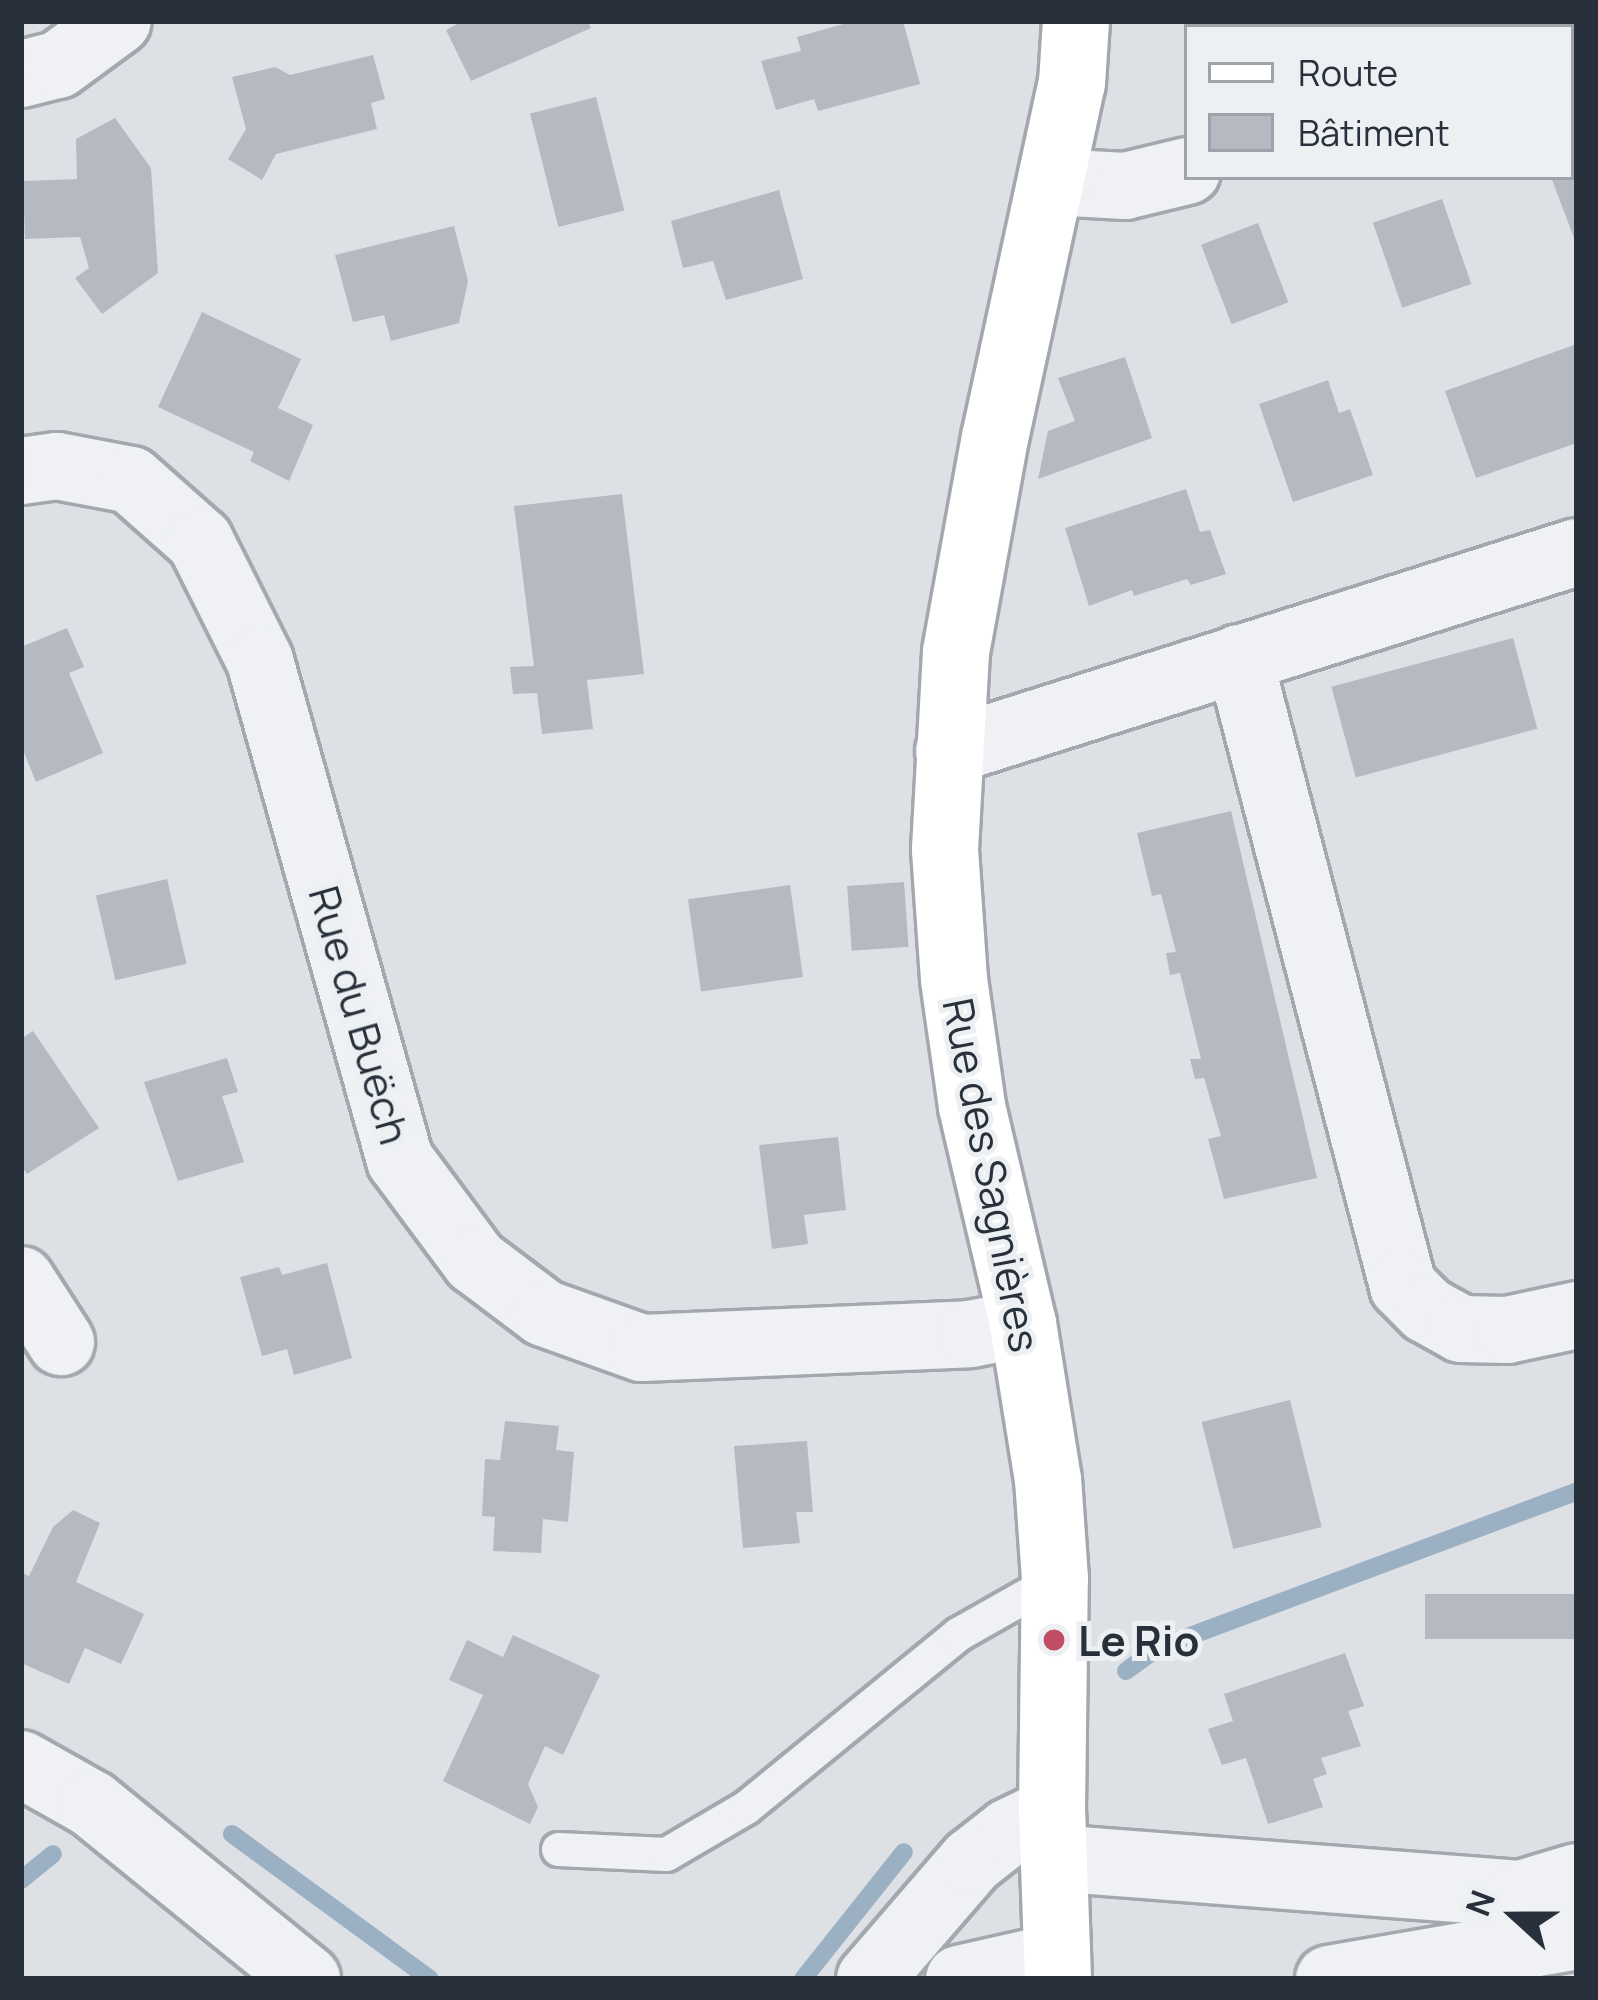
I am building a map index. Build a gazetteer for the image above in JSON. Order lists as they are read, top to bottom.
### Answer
{
  "streets": {
    "main road": ["Rue des Sagnières"],
    "street": ["Rue du Buëch"]
  },
  "crossings": [
    ["Rue du Buëch", "Rue des Sagnières"]
  ],
  "places": ["Le Rio"],
  "legend": ["Route", "Bâtiment"],
  "north": "left"
}
